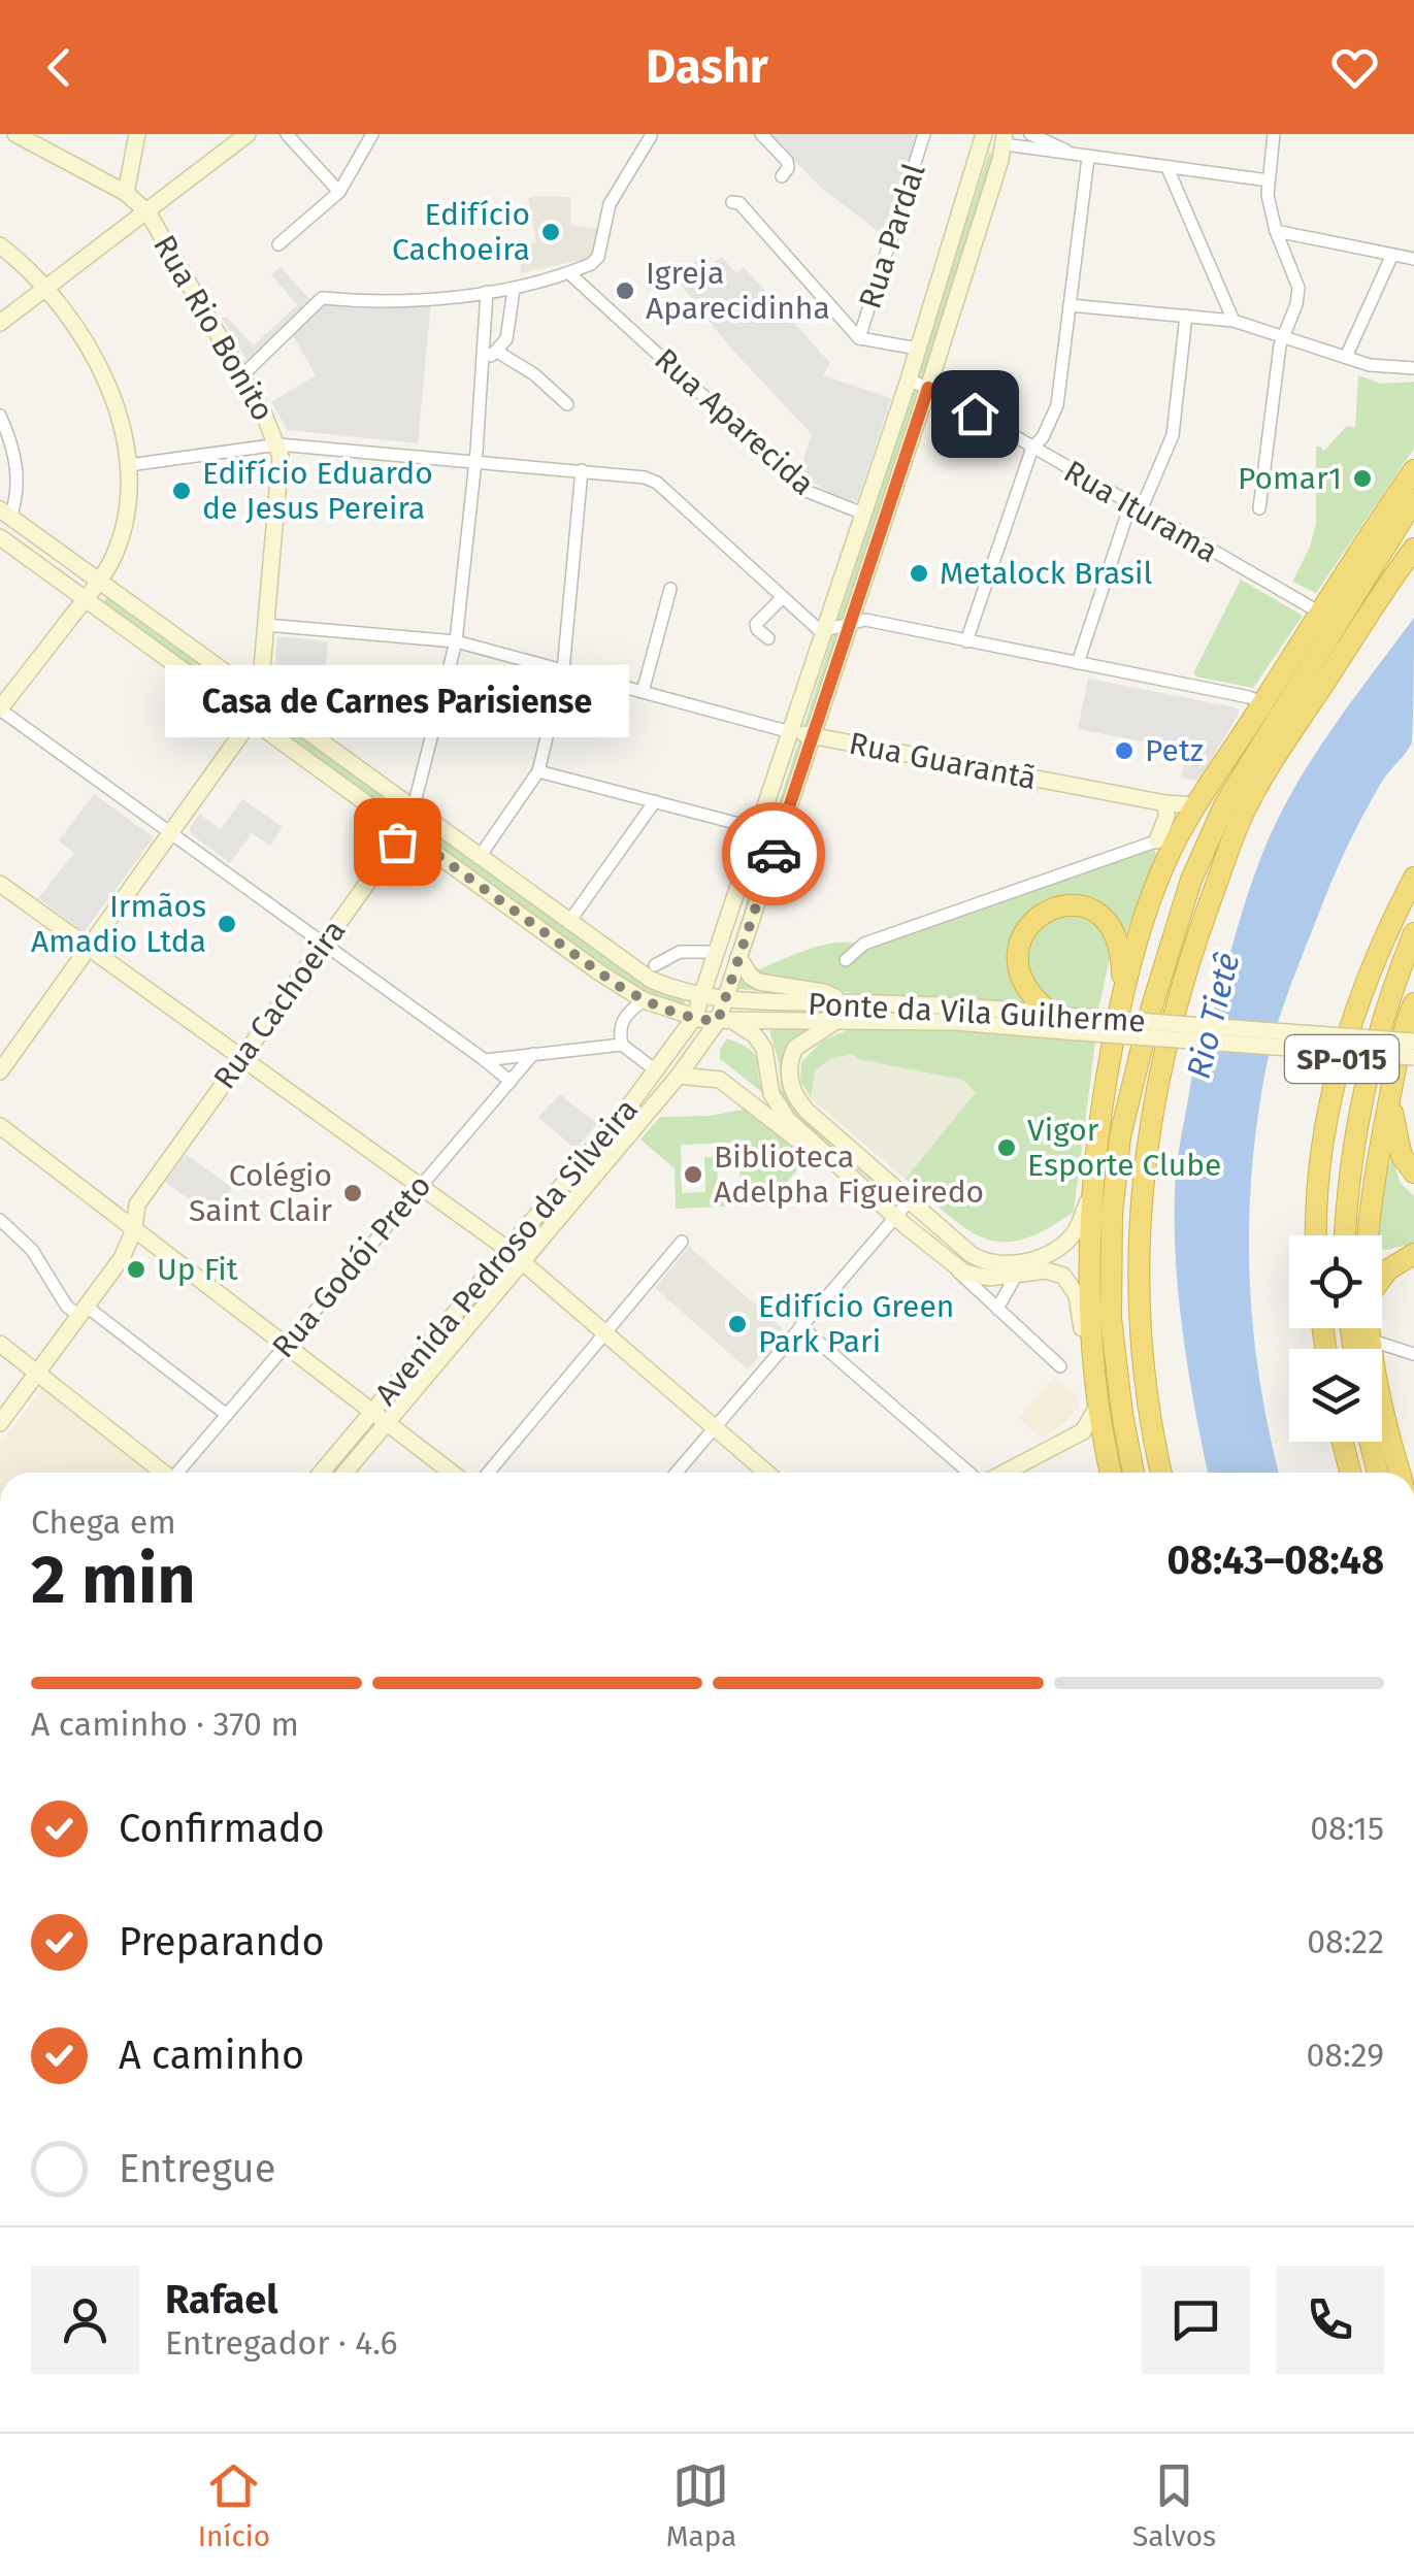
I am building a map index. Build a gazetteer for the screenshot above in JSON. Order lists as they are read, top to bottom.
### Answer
{
  "streets": {
    "highway": ["SP-015"],
    "main road": [
      "Rua Rio Bonito",
      "Rua Guarantã",
      "Rua Cachoeira",
      "Ponte da Vila Guilherme",
      "Avenida Pedroso da Silveira"
    ],
    "street": [
      "Rua Pardal",
      "Rua Aparecida",
      "Rua Iturama",
      "Rua Godói Preto"
    ]
  },
  "crossings": [
    ["Rua Rio Bonito", "Rua Guarantã"],
    ["Rua Rio Bonito", "Ponte da Vila Guilherme"],
    ["Rua Aparecida", "Avenida Pedroso da Silveira"],
    ["Rua Iturama", "Avenida Pedroso da Silveira"],
    ["Rua Guarantã", "Rua Cachoeira"],
    ["Rua Guarantã", "Avenida Pedroso da Silveira"],
    ["Rua Cachoeira", "Ponte da Vila Guilherme"],
    ["Ponte da Vila Guilherme", "Avenida Pedroso da Silveira"]
  ],
  "water": ["Rio Tietê"],
  "places": [
    "Edifício Cachoeira",
    "Igreja Aparecidinha",
    "Pomar1",
    "Edifício Eduardo de Jesus Pereira",
    "Metalock Brasil",
    "Petz",
    "Casa de Carnes Parisiense",
    "Irmãos Amadio Ltda",
    "Vigor Esporte Clube",
    "Biblioteca Adelpha Figueiredo",
    "Colégio Saint Clair",
    "Up Fit",
    "Edifício Green Park Pari"
  ],
  "page": {
    "header": "Dashr",
    "bubble": "Casa de Carnes Parisiense",
    "heading": ["2 min", "Chega em", "08:43–08:48"],
    "panel": ["Rafael", "Entregador · 4.6"],
    "bar": "A caminho · 370 m",
    "list": [
      ["Confirmado", "08:15"],
      ["Preparando", "08:22"],
      ["A caminho", "08:29"],
      "Entregue"
    ],
    "tabs": ["Início", "Mapa", "Salvos"]
  }
}
